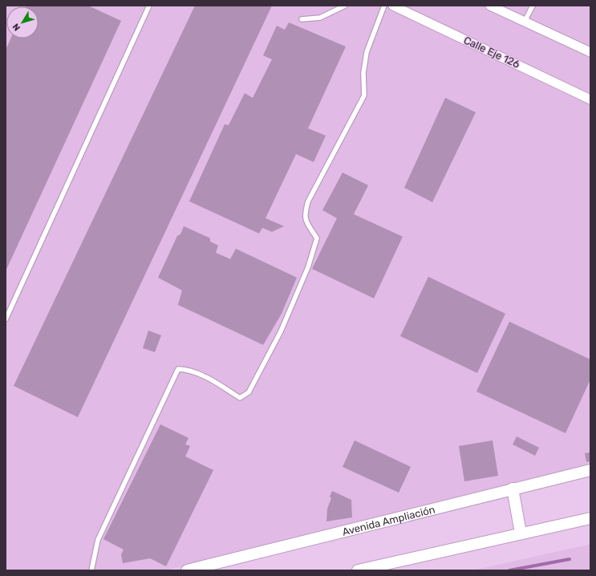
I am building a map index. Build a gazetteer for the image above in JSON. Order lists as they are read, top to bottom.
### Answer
{
  "streets": {
    "street": ["Calle Eje 126", "Avenida Ampliación"]
  },
  "north": "bottom left"
}
